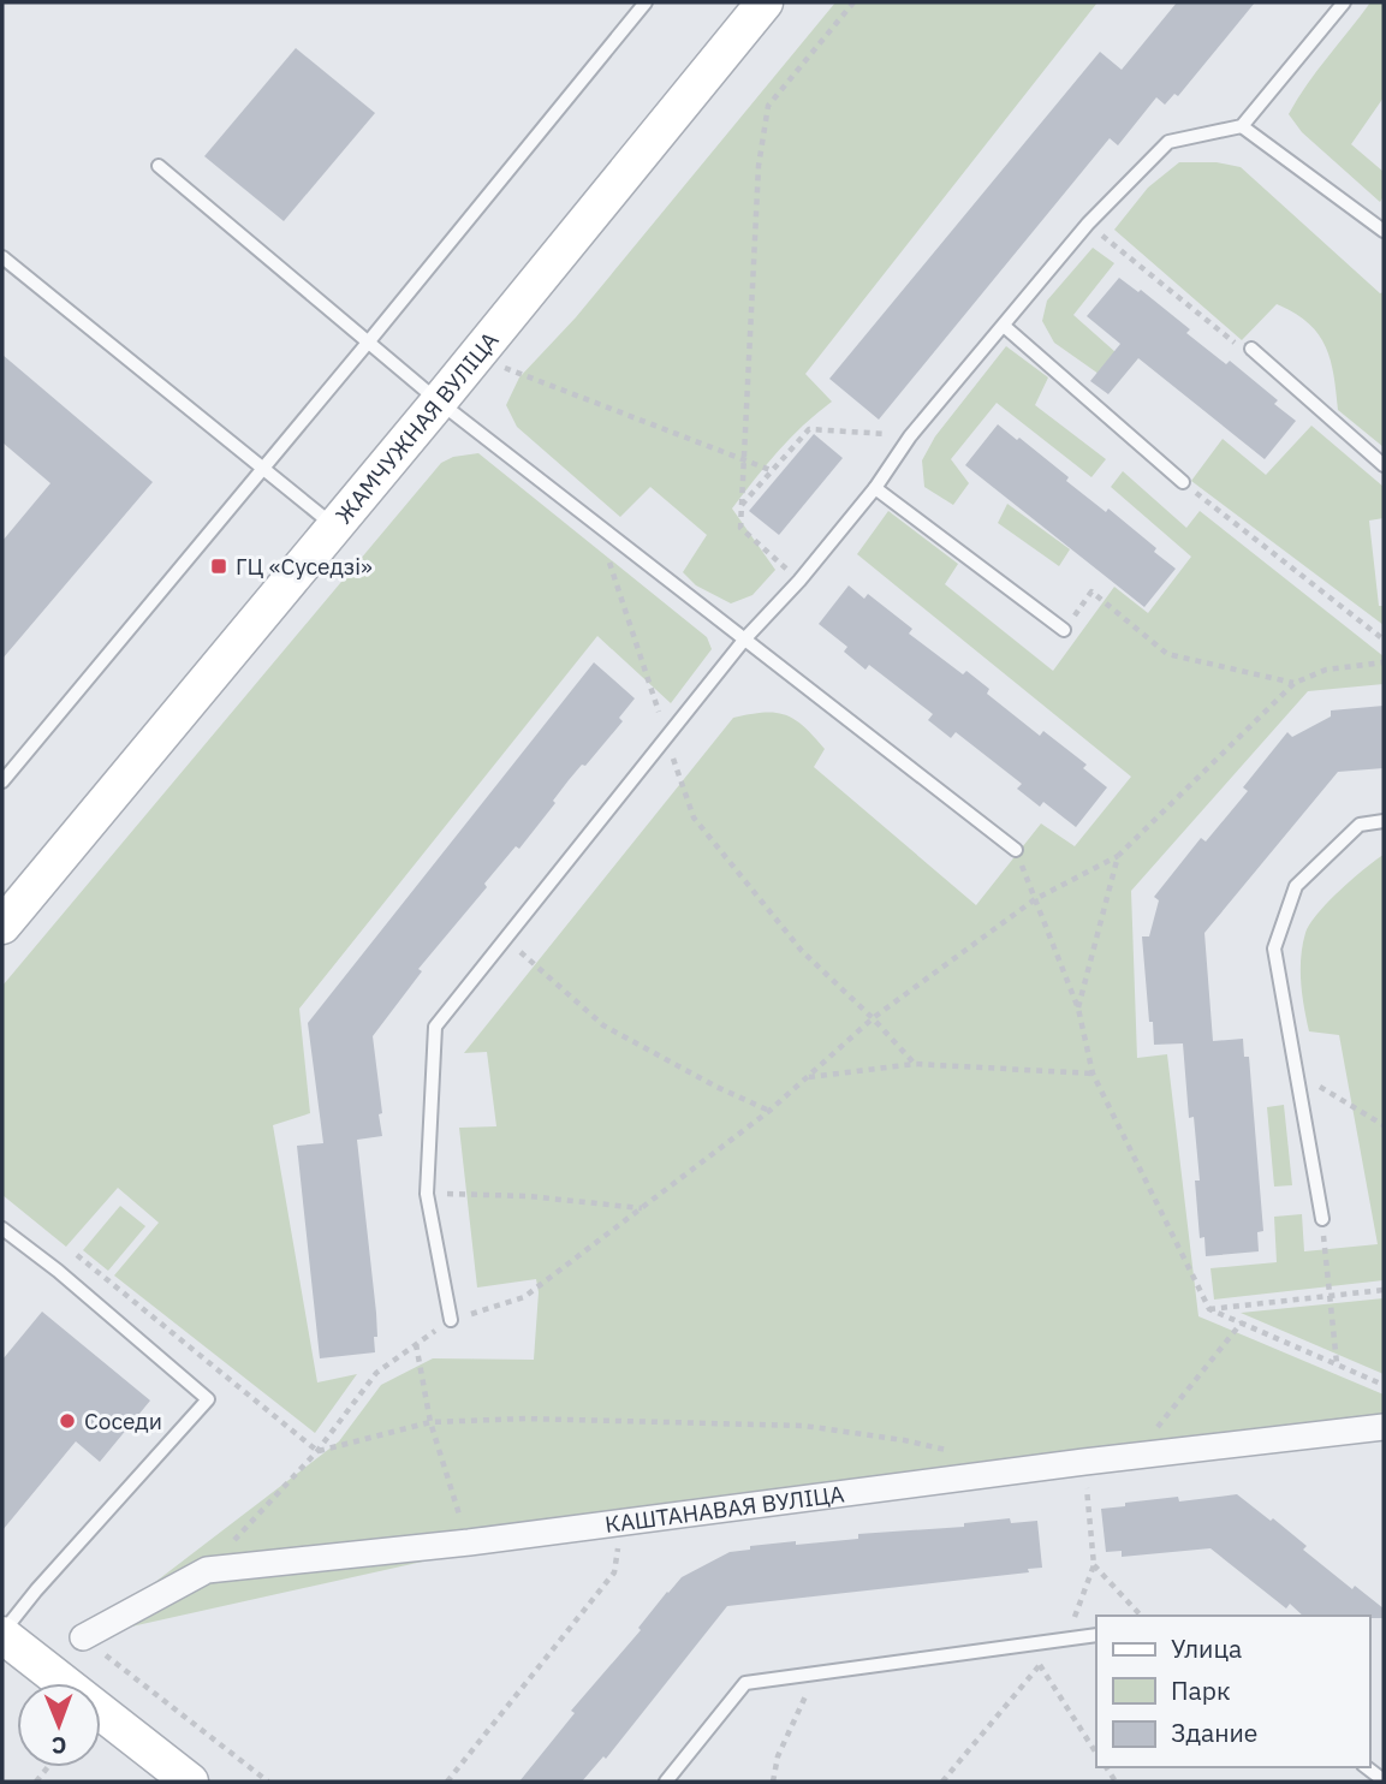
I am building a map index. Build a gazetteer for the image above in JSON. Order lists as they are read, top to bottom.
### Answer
{
  "streets": {
    "main road": ["ЖАМЧУЖНАЯ ВУЛІЦА"],
    "street": ["КАШТАНАВАЯ ВУЛІЦА"]
  },
  "places": {
    "transit": ["ГЦ «Суседзі»"],
    "other": ["Соседи"]
  },
  "legend": ["Улица", "Парк", "Здание"],
  "north": "bottom"
}
